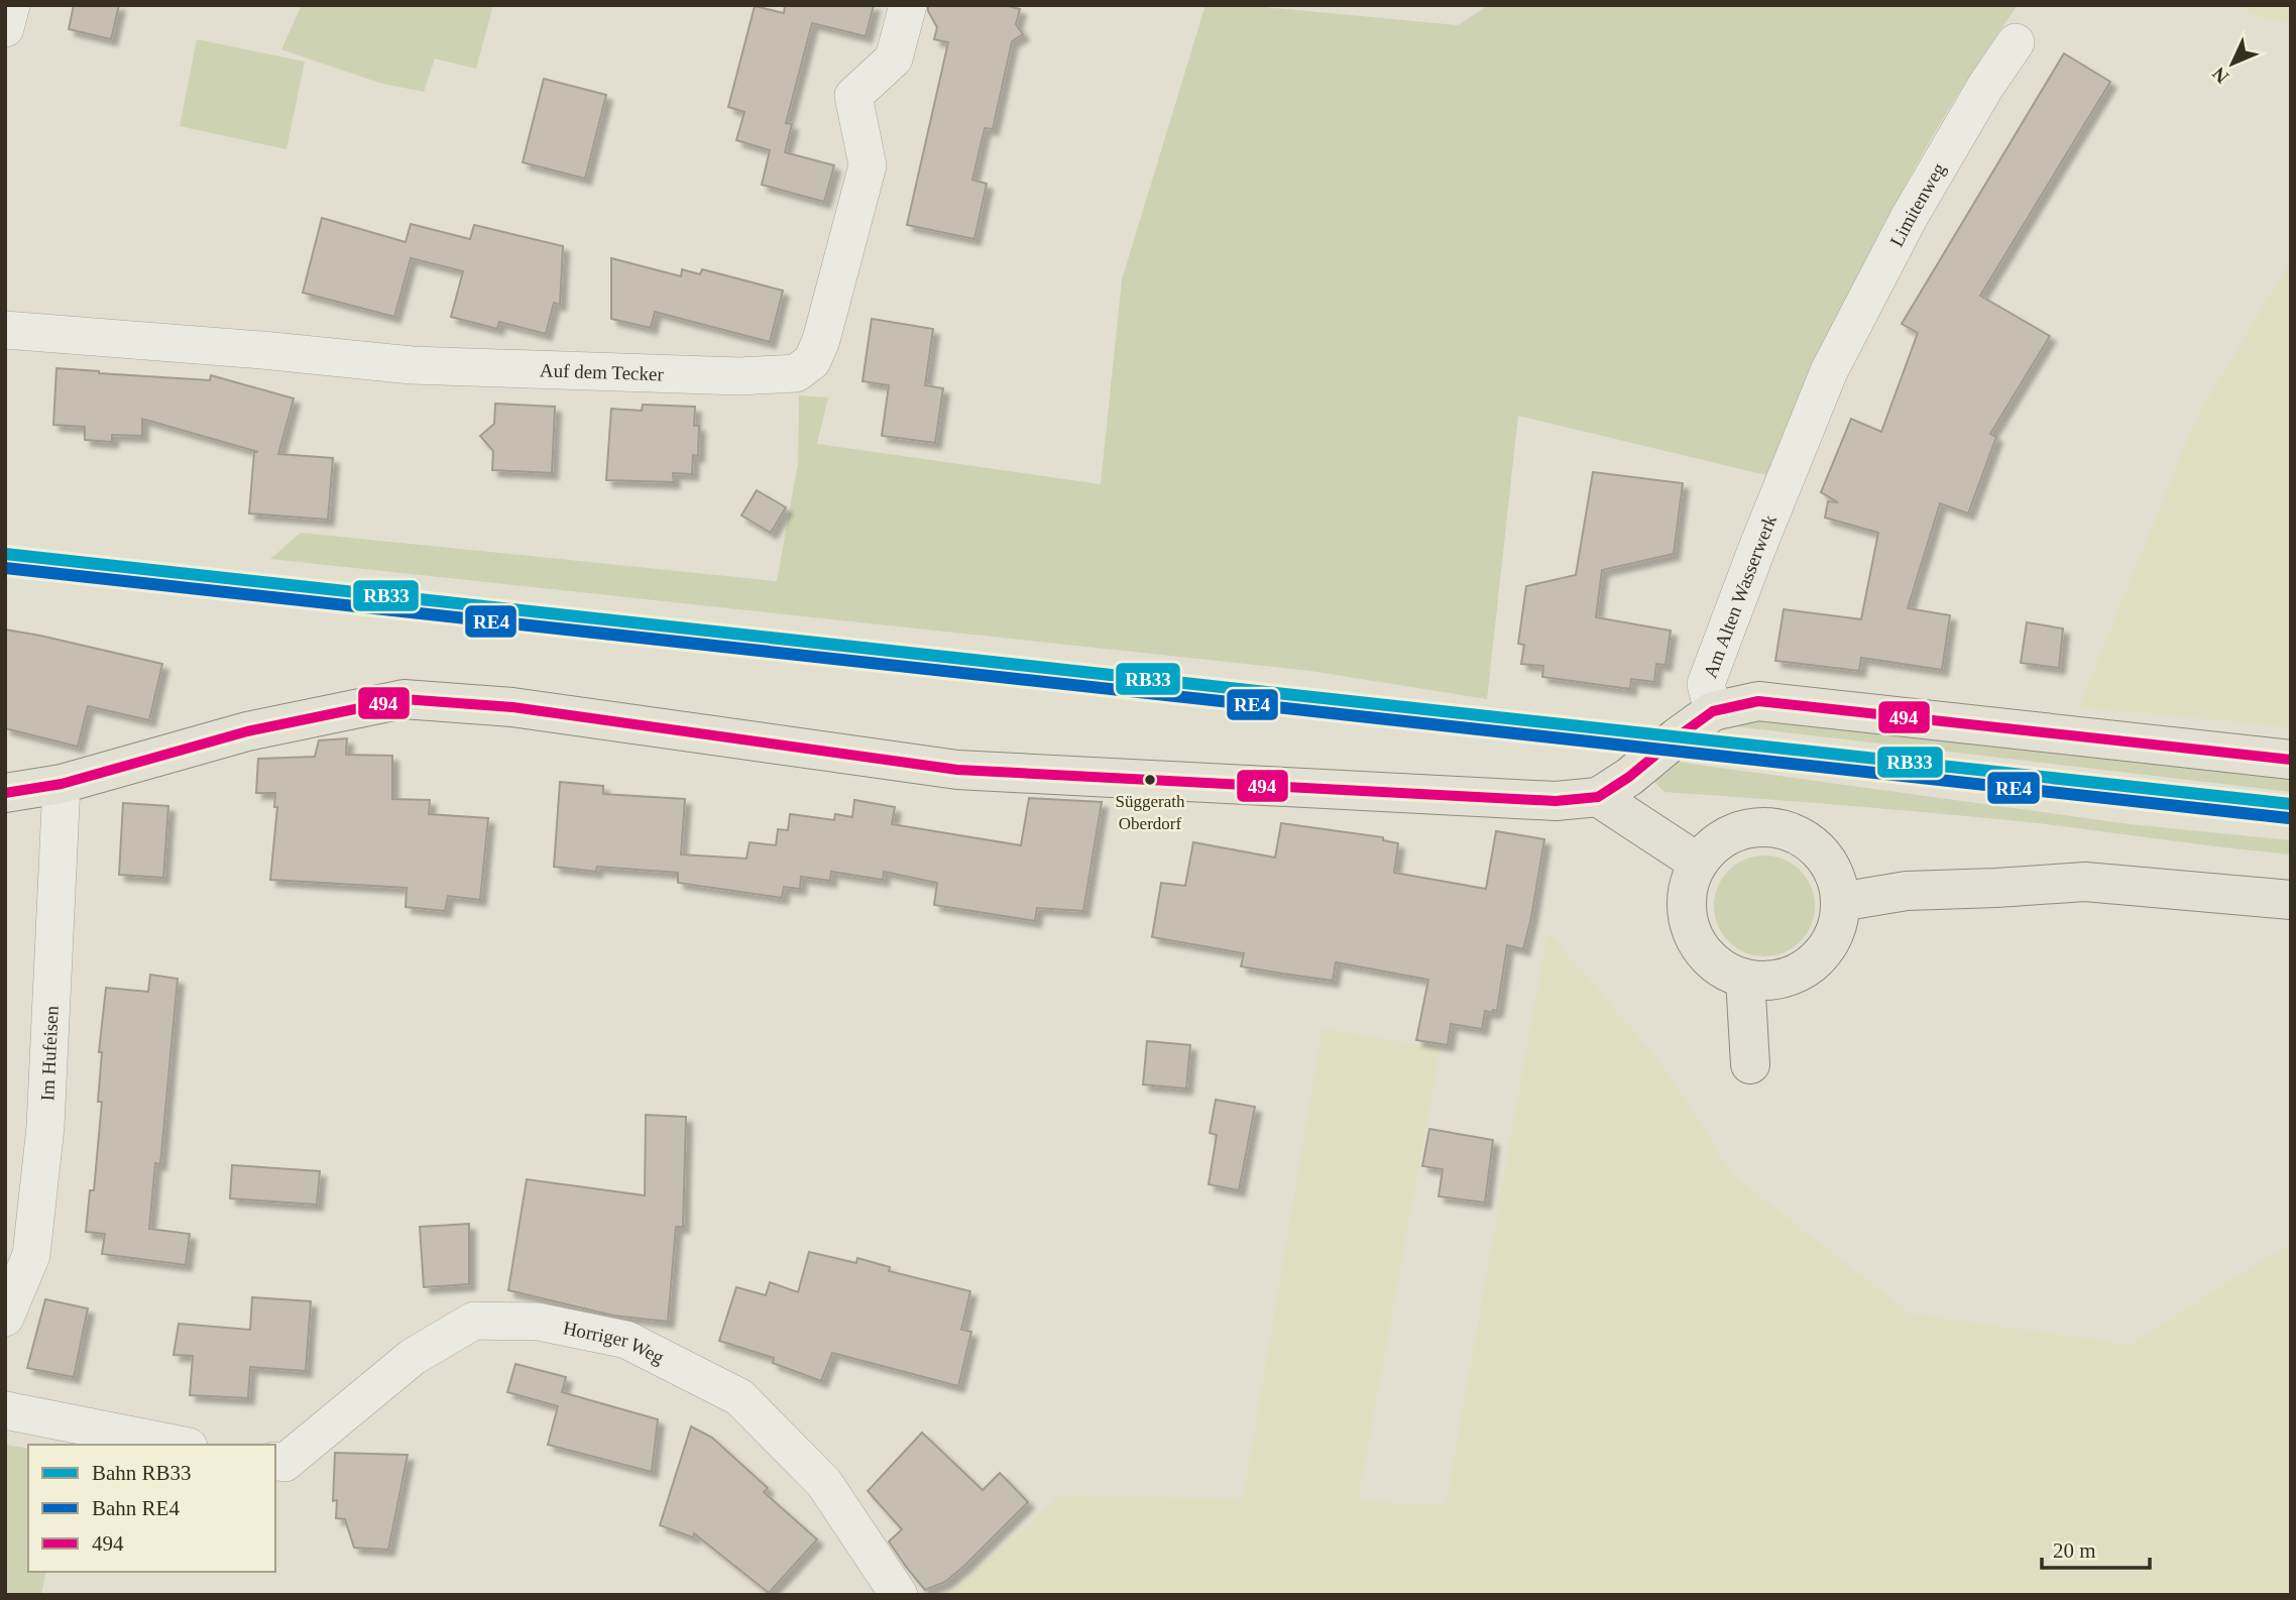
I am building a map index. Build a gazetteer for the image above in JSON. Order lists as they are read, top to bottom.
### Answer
{
  "streets": {
    "main road": ["Am Alten Wasserwerk"],
    "street": [
      "Limitenweg",
      "Auf dem Tecker",
      "Im Hufeisen",
      "Horriger Weg"
    ]
  },
  "crossings": [
    ["Limitenweg", "Am Alten Wasserwerk"]
  ],
  "places": ["Süggerath Oberdorf"],
  "lines": ["rail line RB33", "rail line RE4", "transit line 494"],
  "legend": ["Bahn RB33", "Bahn RE4", "494"],
  "scale_bar": "20 m",
  "north": "bottom left"
}
